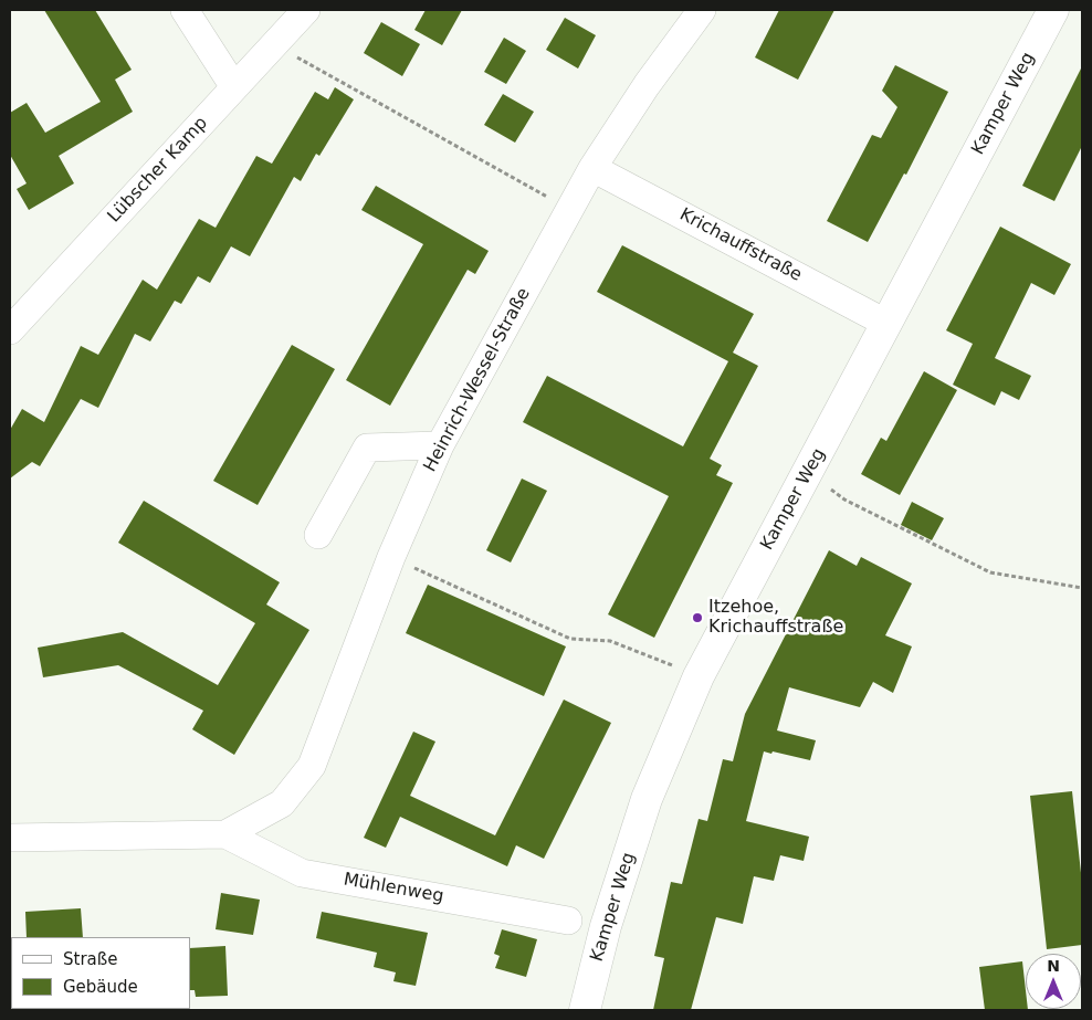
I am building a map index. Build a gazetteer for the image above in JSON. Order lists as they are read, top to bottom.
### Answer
{
  "streets": {
    "main road": ["Kamper Weg"],
    "street": [
      "Lübscher Kamp",
      "Krichauffstraße",
      "Heinrich-Wessel-Straße",
      "Mühlenweg"
    ]
  },
  "crossings": [
    ["Kamper Weg", "Krichauffstraße"],
    ["Krichauffstraße", "Heinrich-Wessel-Straße"],
    ["Heinrich-Wessel-Straße", "Mühlenweg"]
  ],
  "places": ["Itzehoe, Krichauffstraße"],
  "legend": ["Straße", "Gebäude"],
  "north": "top"
}
